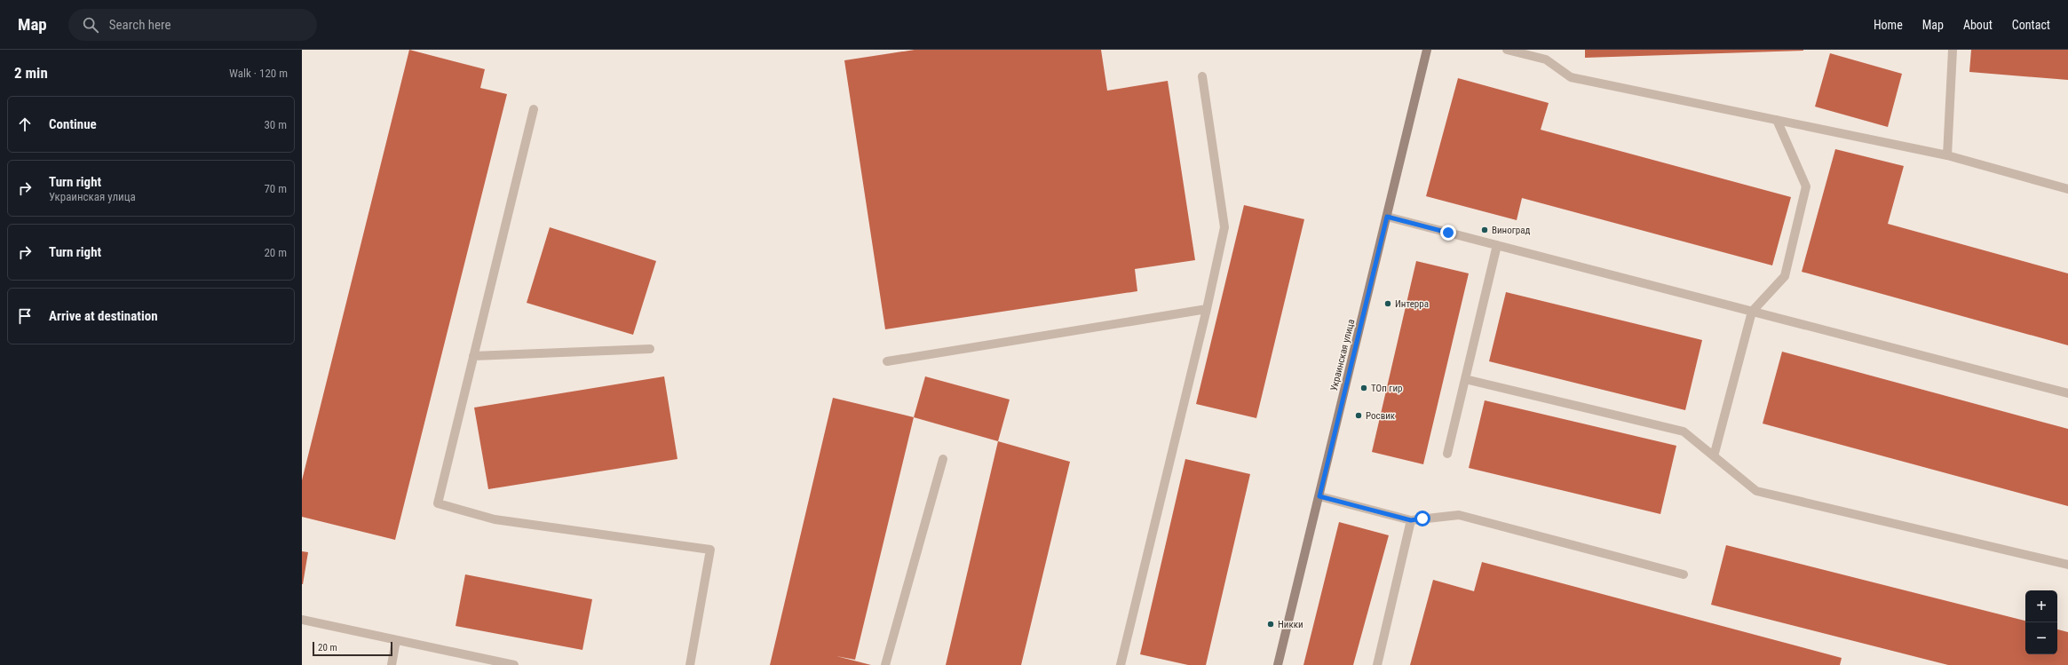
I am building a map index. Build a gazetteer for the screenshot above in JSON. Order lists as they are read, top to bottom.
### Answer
{
  "streets": {
    "main road": ["Украинская улица"]
  },
  "places": [
    "Виноград",
    "Интерра",
    "ТОп гир",
    "Росвик",
    "Никки"
  ],
  "scale_bar": "20 m",
  "page": {
    "header": "Map",
    "search": "Search here",
    "nav": [
      "Home",
      "Map",
      "About",
      "Contact"
    ],
    "heading": ["2 min", "Walk · 120 m"],
    "list": [
      ["Continue", "30 m"],
      ["Turn right", "Украинская улица", "70 m"],
      ["Turn right", "20 m"],
      "Arrive at destination"
    ],
    "map_buttons": ["+", "−"],
    "scale": "20 m"
  }
}
